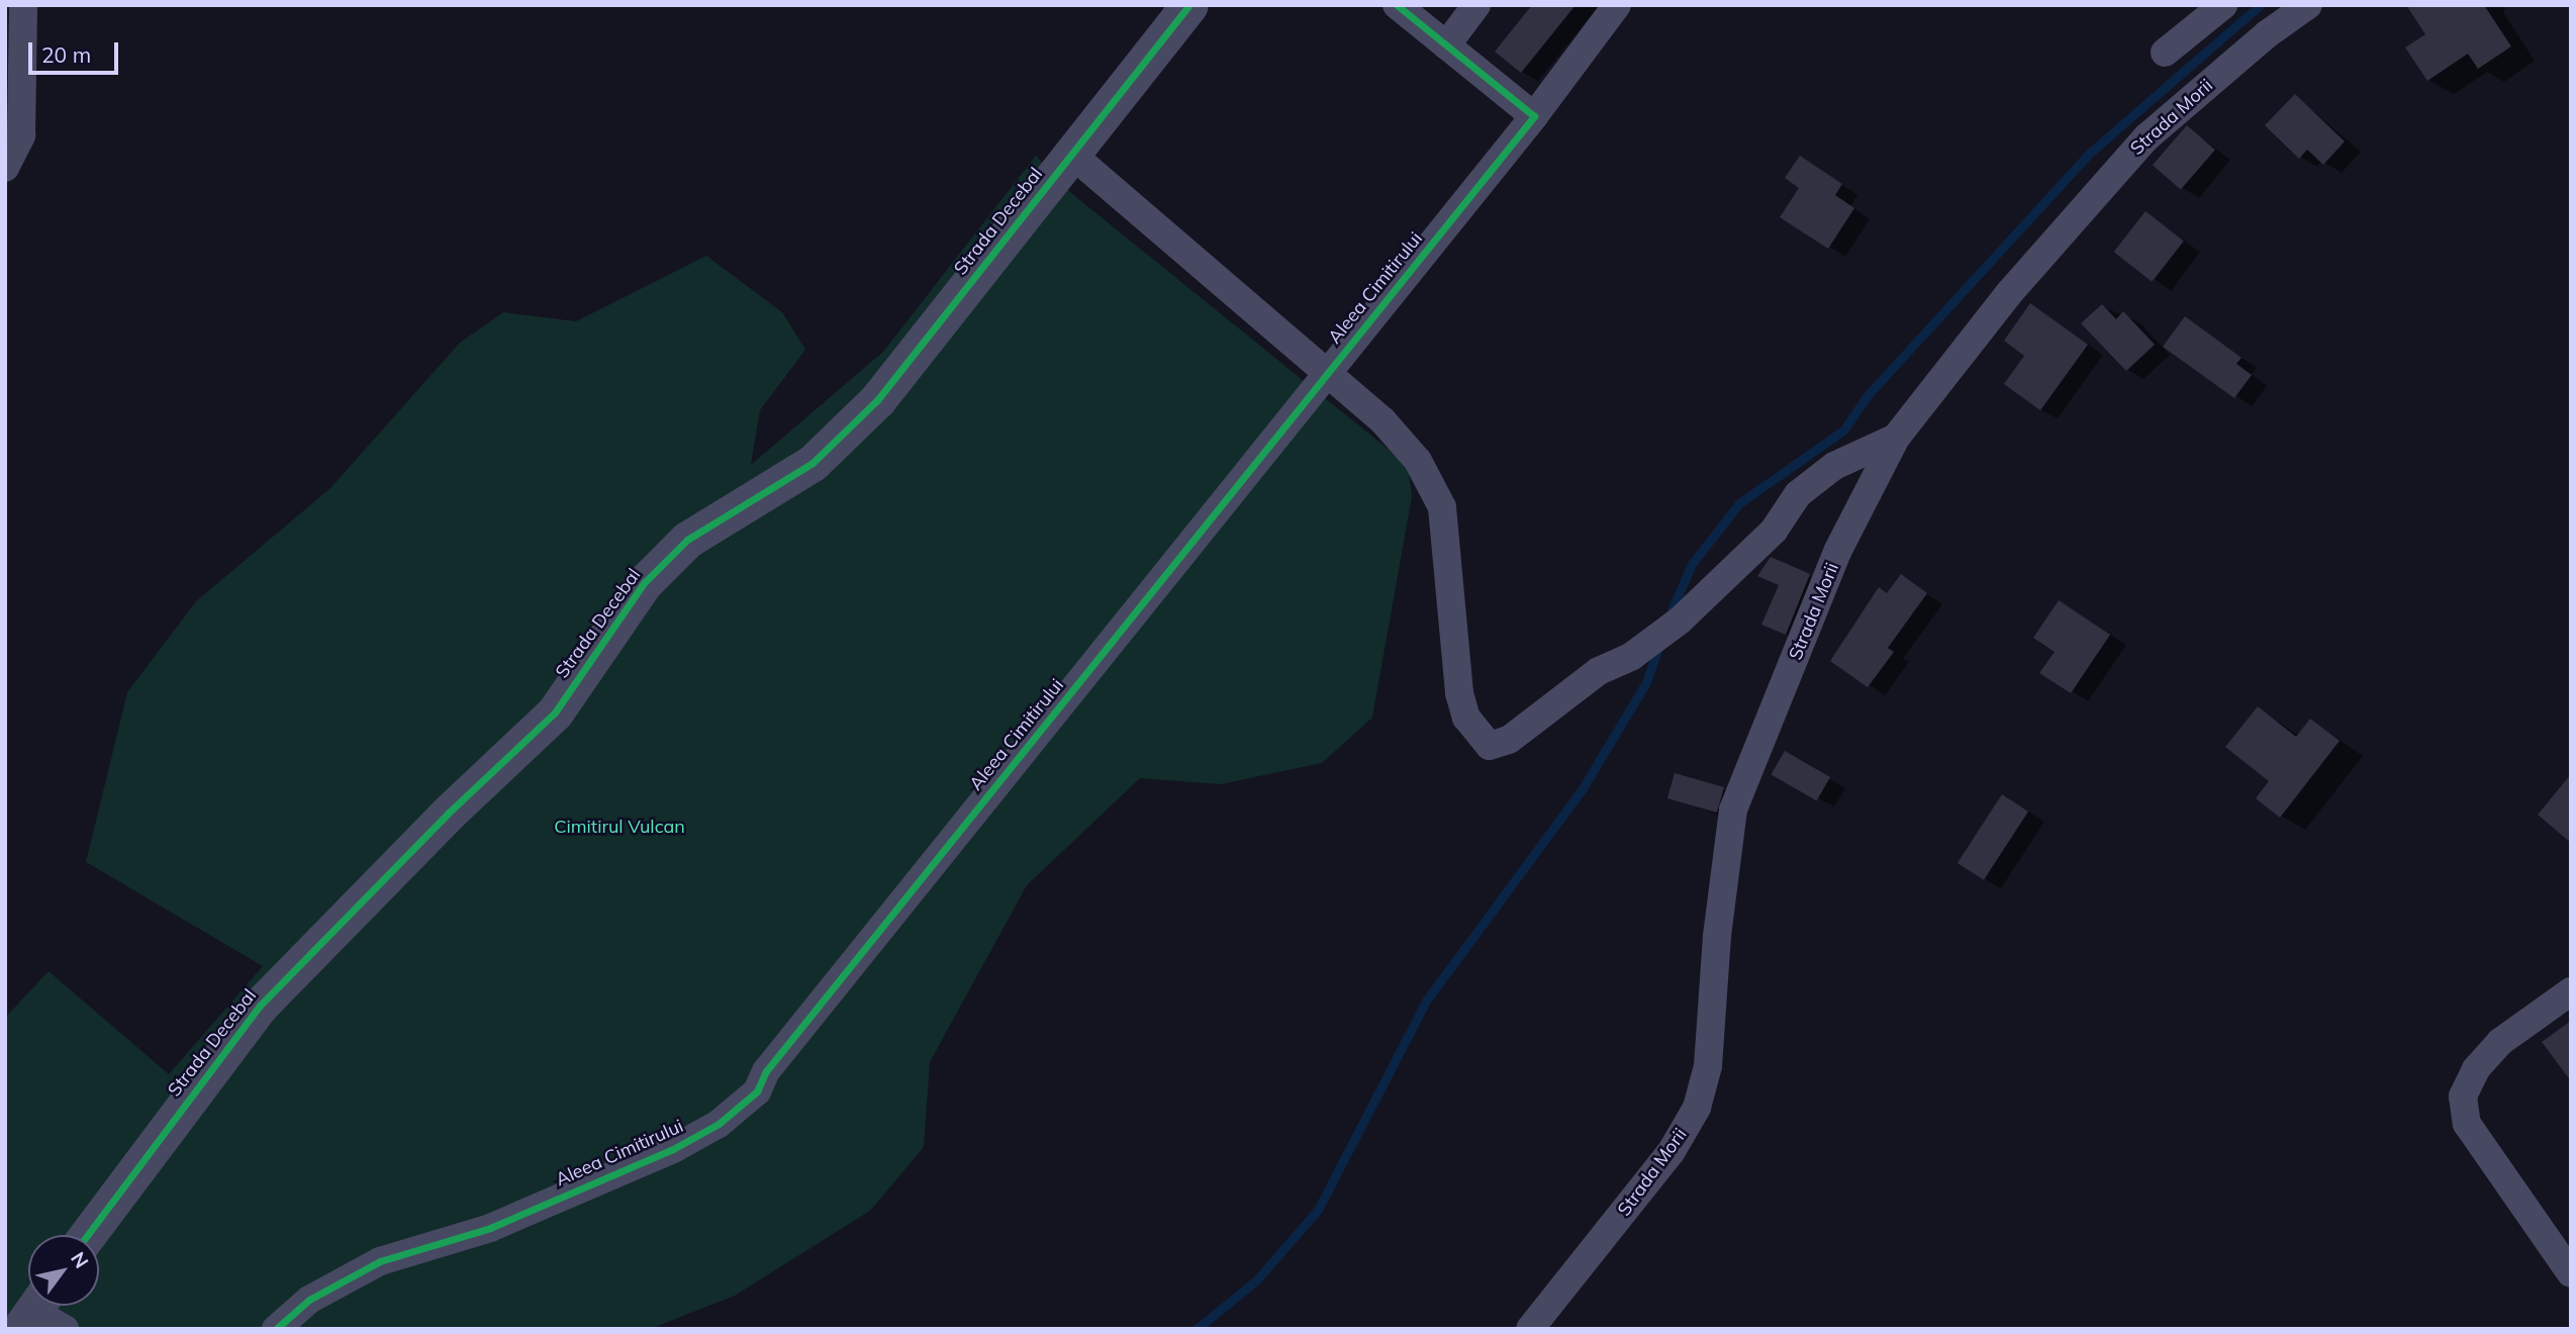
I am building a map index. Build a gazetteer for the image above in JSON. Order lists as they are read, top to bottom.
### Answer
{
  "streets": {
    "street": ["Strada Morii", "Strada Decebal", "Aleea Cimitirului"]
  },
  "parks": ["Cimitirul Vulcan"],
  "scale_bar": "20 m",
  "north": "top right"
}
